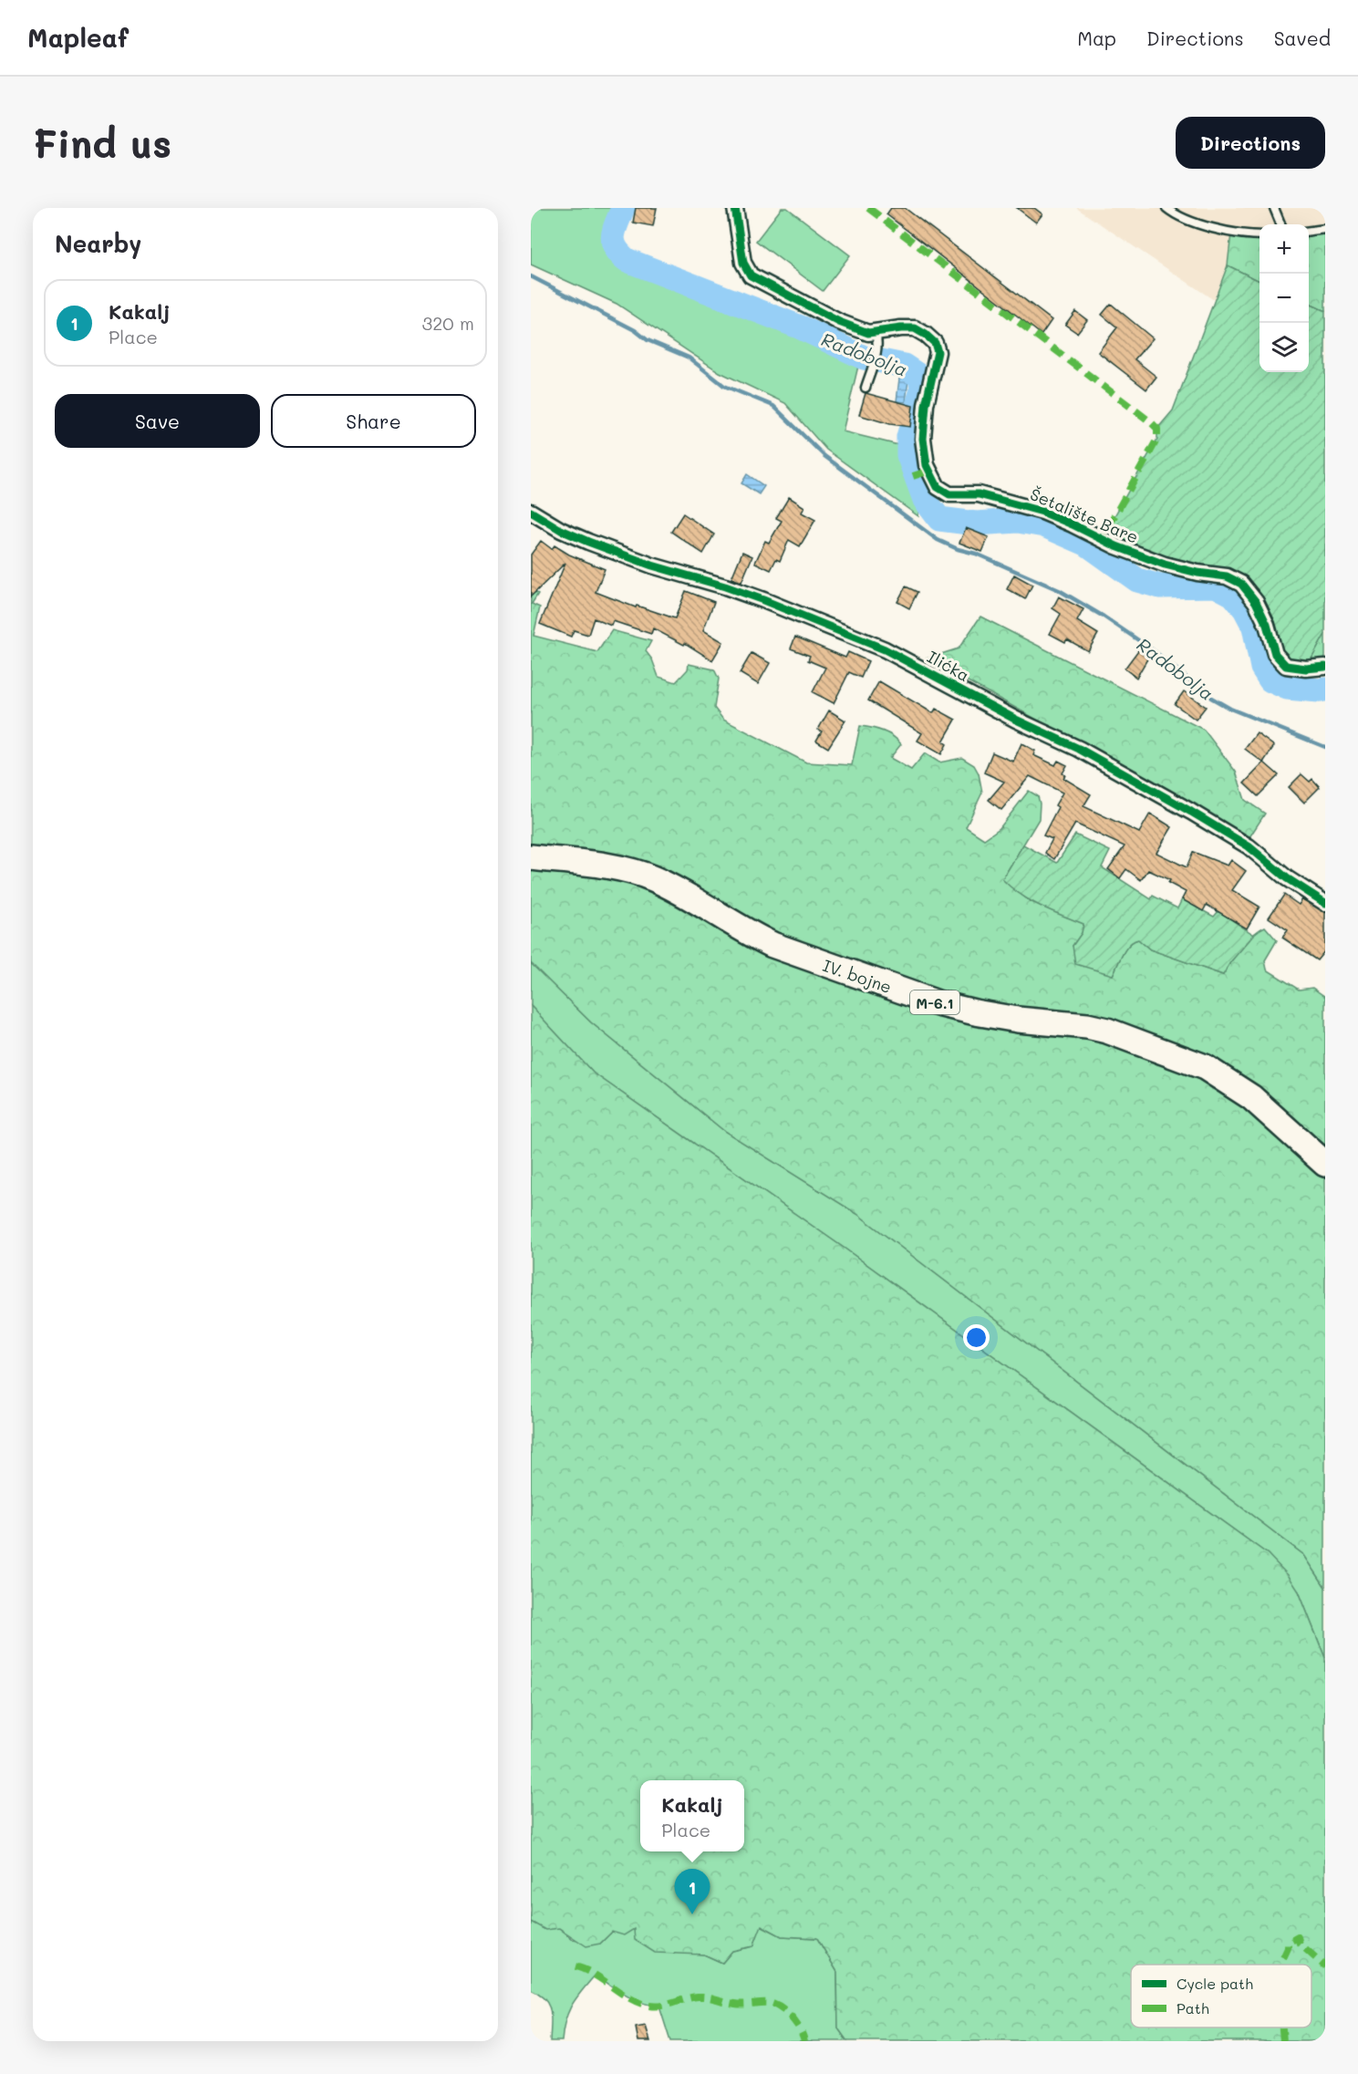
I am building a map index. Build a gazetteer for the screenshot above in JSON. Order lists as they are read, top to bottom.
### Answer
{
  "streets": {
    "main road": ["IV. bojne", "M-6.1"],
    "street": ["Šetalište Bare", "Ilićka"]
  },
  "water": ["Radobolja"],
  "legend": ["Cycle path", "Path"],
  "page": {
    "header": "Mapleaf",
    "nav": ["Map", "Directions", "Saved"],
    "buttons": [
      "Directions",
      ["Save", "Share"]
    ],
    "title": "Find us",
    "heading": "Nearby",
    "map_buttons": ["+", "−"],
    "list": [
      {
        "mark": "1",
        "name": "Kakalj",
        "note": "Place",
        "value": "320 m"
      }
    ],
    "popup": ["Kakalj", "Place"],
    "pins": "1"
  }
}
